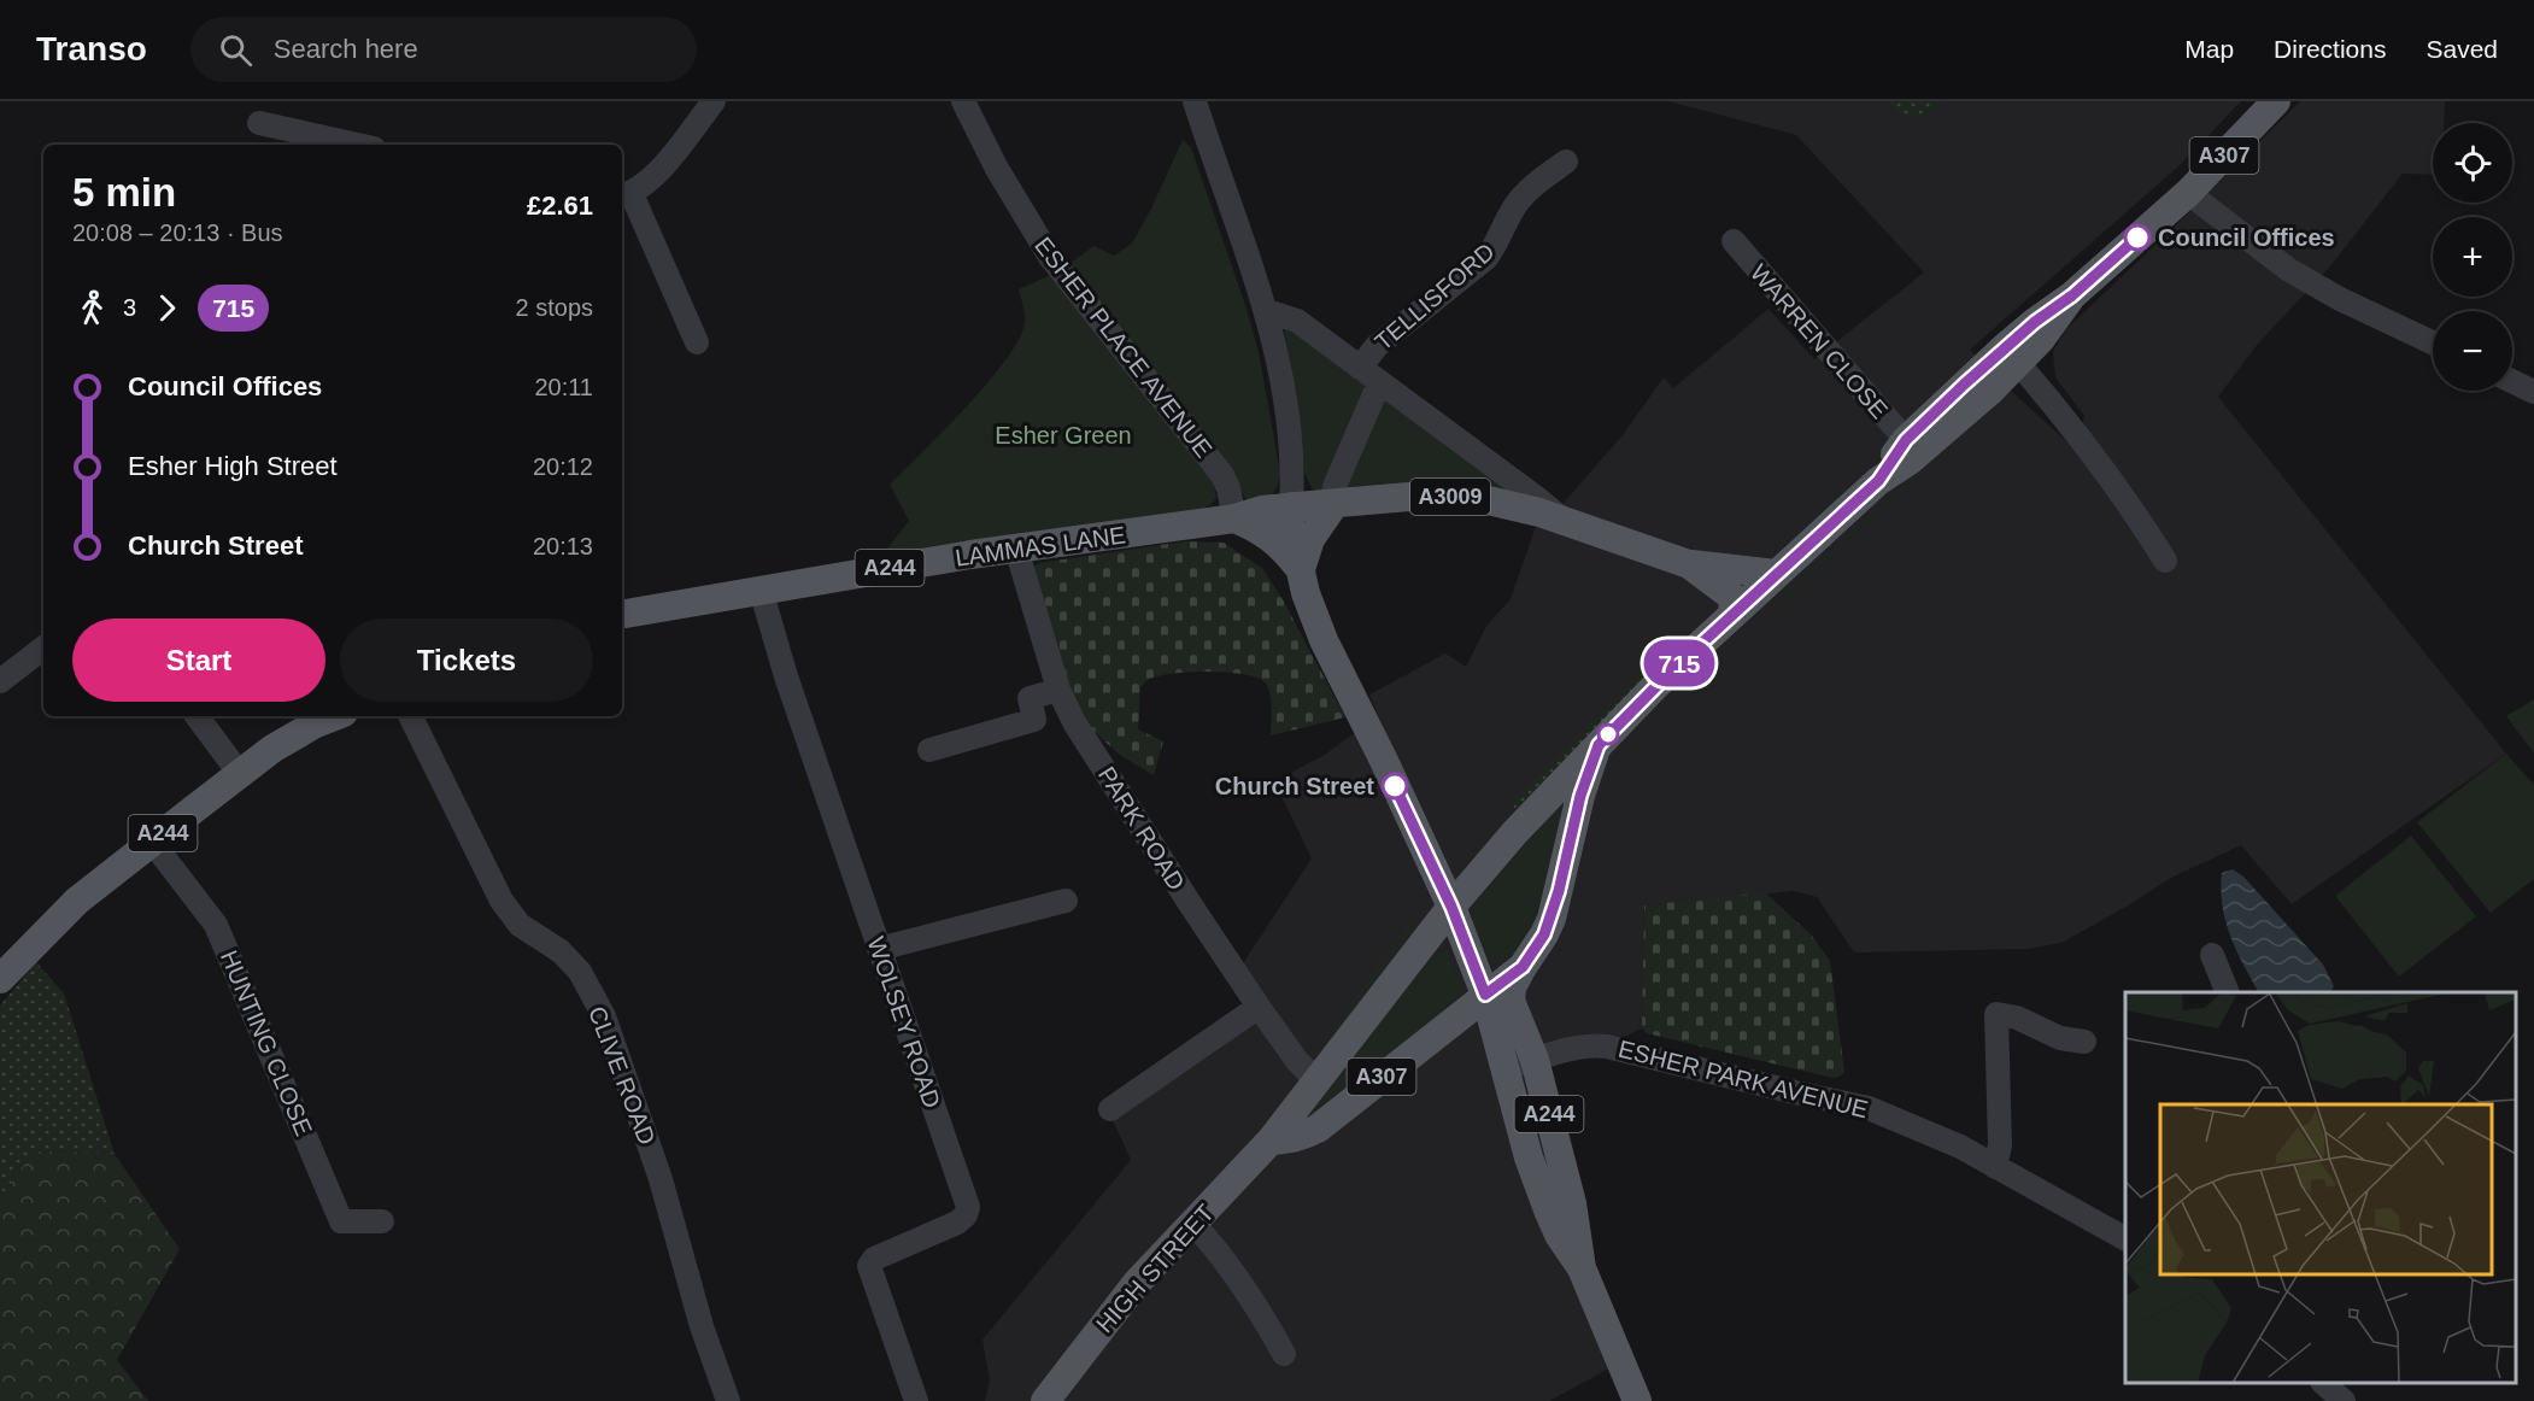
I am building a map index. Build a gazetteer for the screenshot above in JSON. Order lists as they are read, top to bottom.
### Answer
{
  "streets": {
    "main road": [
      "A307",
      "A3009",
      "LAMMAS LANE",
      "A244",
      "HIGH STREET"
    ],
    "street": [
      "TELLISFORD",
      "WARREN CLOSE",
      "ESHER PLACE AVENUE",
      "PARK ROAD",
      "WOLSEY ROAD",
      "HUNTING CLOSE",
      "CLIVE ROAD",
      "ESHER PARK AVENUE"
    ]
  },
  "crossings": [
    ["A307", "HIGH STREET"],
    ["WARREN CLOSE", "HIGH STREET"],
    ["ESHER PLACE AVENUE", "LAMMAS LANE"],
    ["ESHER PLACE AVENUE", "A244"],
    ["A3009", "LAMMAS LANE"],
    ["A3009", "A244"],
    ["A3009", "HIGH STREET"],
    ["LAMMAS LANE", "A244"],
    ["LAMMAS LANE", "PARK ROAD"],
    ["LAMMAS LANE", "WOLSEY ROAD"],
    ["A244", "HUNTING CLOSE"],
    ["A244", "ESHER PARK AVENUE"],
    ["A244", "HIGH STREET"],
    ["PARK ROAD", "HIGH STREET"]
  ],
  "parks": ["Esher Green"],
  "places": ["Council Offices", "Church Street"],
  "lines": ["bus line 715"],
  "page": {
    "header": "Transo",
    "search": "Search here",
    "nav": ["Map", "Directions", "Saved"],
    "on_map": "715",
    "map_buttons": ["+", "−"],
    "heading": ["5 min", "20:08 – 20:13 · Bus", "£2.61"],
    "legs": ["3", "715", "2 stops"],
    "list": [
      {
        "name": "Council Offices",
        "value": "20:11"
      },
      {
        "name": "Esher High Street",
        "value": "20:12"
      },
      {
        "name": "Church Street",
        "value": "20:13"
      }
    ],
    "buttons": ["Start", "Tickets"]
  }
}
